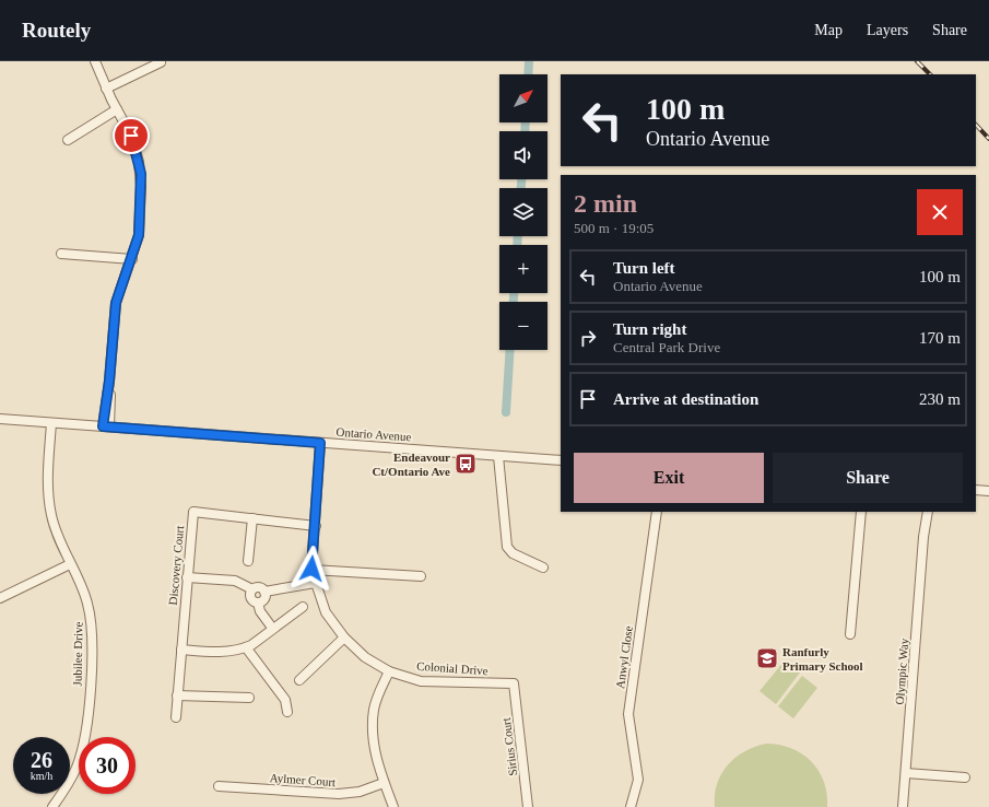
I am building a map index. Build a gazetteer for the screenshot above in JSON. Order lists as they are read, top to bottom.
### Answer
{
  "streets": {
    "street": [
      "Ontario Avenue",
      "Discovery Court",
      "Jubilee Drive",
      "Anwyl Close",
      "Colonial Drive",
      "Olympic Way",
      "Sirius Court",
      "Aylmer Court"
    ]
  },
  "crossings": [
    ["Ontario Avenue", "Jubilee Drive"],
    ["Ontario Avenue", "Colonial Drive"],
    ["Discovery Court", "Colonial Drive"],
    ["Colonial Drive", "Sirius Court"]
  ],
  "places": {
    "bus stop": ["Endeavour Ct/Ontario Ave"],
    "school or university": ["Ranfurly Primary School"]
  },
  "north": "top right",
  "page": {
    "header": "Routely",
    "nav": ["Map", "Layers", "Share"],
    "map_buttons": ["+", "−"],
    "turn": ["100 m", "Ontario Avenue"],
    "heading": ["2 min", "500 m · 19:05"],
    "list": [
      {
        "name": "Turn left",
        "note": "Ontario Avenue",
        "value": "100 m"
      },
      {
        "name": "Turn right",
        "note": "Central Park Drive",
        "value": "170 m"
      },
      {
        "name": "Arrive at destination",
        "value": "230 m"
      }
    ],
    "buttons": ["Exit", "Share"],
    "speed": "26 km/h",
    "limit": "30"
  }
}
